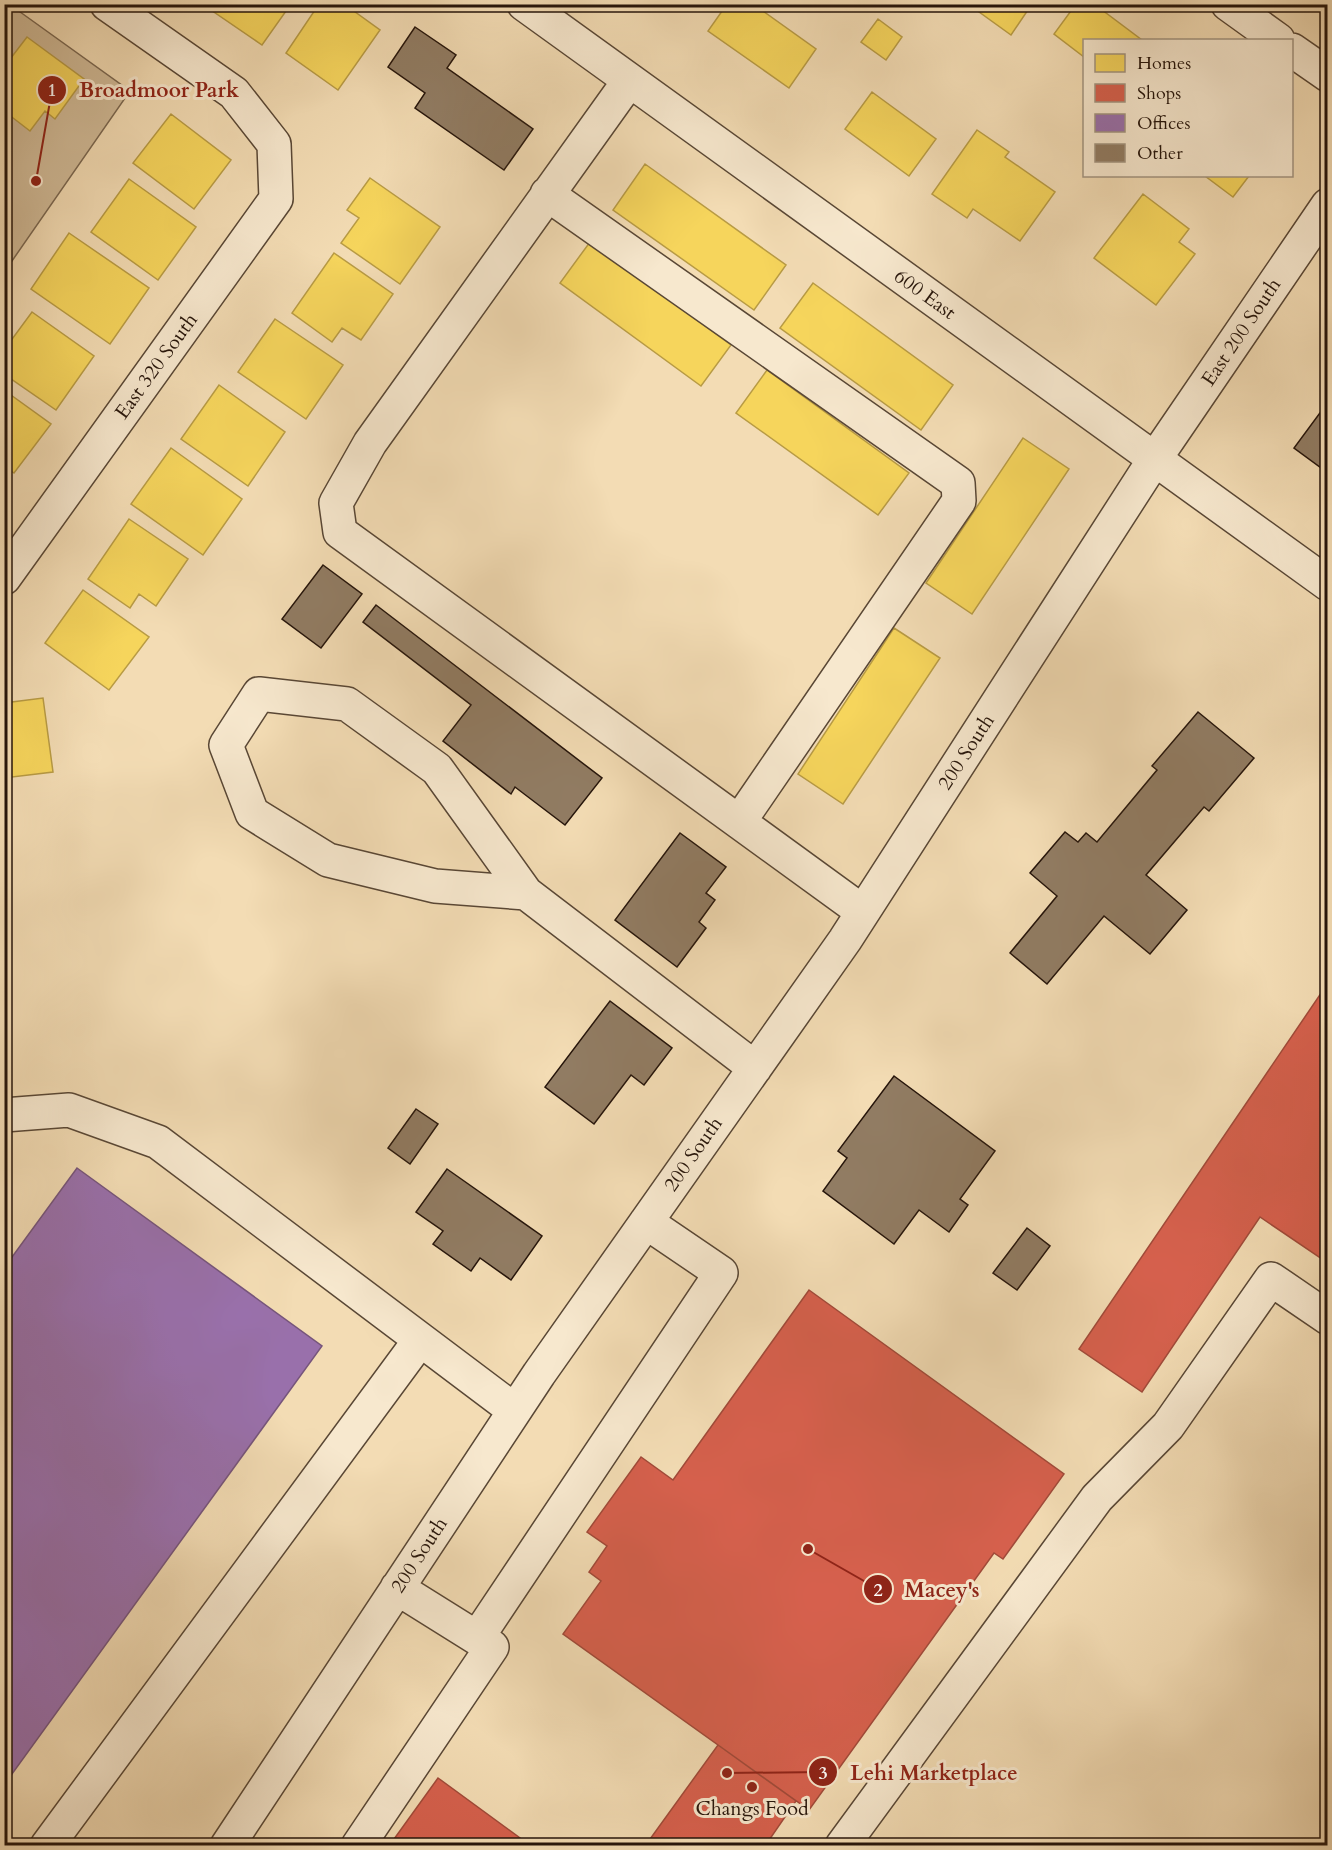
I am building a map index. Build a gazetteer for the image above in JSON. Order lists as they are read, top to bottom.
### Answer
{
  "streets": {
    "street": [
      "600 East",
      "East 200 South",
      "East 320 South",
      "200 South"
    ]
  },
  "crossings": [
    ["600 East", "East 200 South"],
    ["600 East", "200 South"],
    ["East 200 South", "200 South"]
  ],
  "places": [
    "Broadmoor Park",
    "Macey's",
    "Lehi Marketplace",
    "Changs Food"
  ],
  "legend": [
    "Homes",
    "Shops",
    "Offices",
    "Other"
  ]
}
